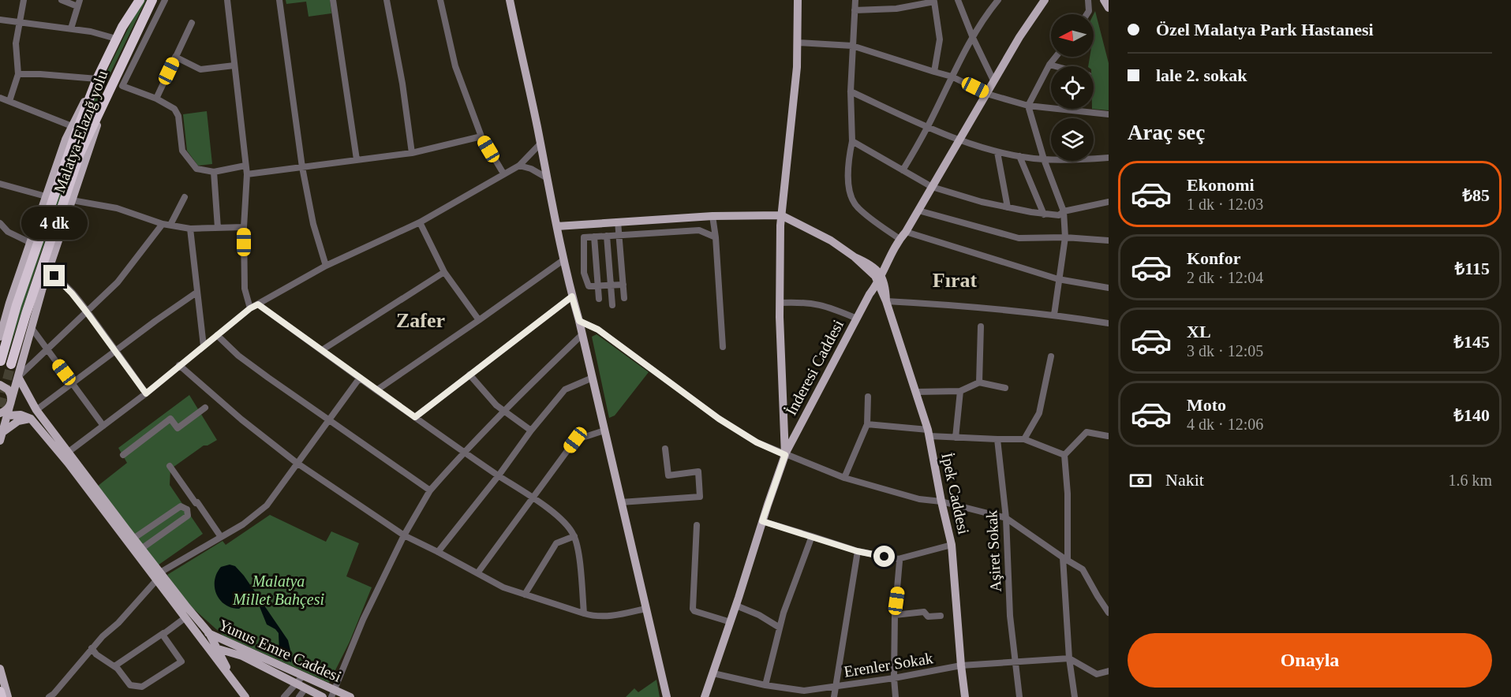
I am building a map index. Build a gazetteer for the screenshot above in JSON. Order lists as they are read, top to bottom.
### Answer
{
  "streets": {
    "highway": ["Malatya-Elazığ yolu"],
    "main road": ["İnderesi Caddesi", "İpek Caddesi", "Yunus Emre Caddesi"],
    "street": ["Aşiret Sokak", "Erenler Sokak"]
  },
  "crossings": [
    ["İnderesi Caddesi", "İpek Caddesi"],
    ["İpek Caddesi", "Erenler Sokak"],
    ["Aşiret Sokak", "Erenler Sokak"]
  ],
  "districts": ["Fırat", "Zafer"],
  "parks": ["Malatya Millet Bahçesi"],
  "north": "left",
  "page": {
    "banner": ["Özel Malatya Park Hastanesi", "lale 2. sokak"],
    "heading": "Araç seç",
    "list": [
      {
        "name": "Ekonomi",
        "note": "1 dk · 12:03",
        "value": "₺85"
      },
      {
        "name": "Konfor",
        "note": "2 dk · 12:04",
        "value": "₺115"
      },
      {
        "name": "XL",
        "note": "3 dk · 12:05",
        "value": "₺145"
      },
      {
        "name": "Moto",
        "note": "4 dk · 12:06",
        "value": "₺140"
      }
    ],
    "bubble": "4 dk",
    "pay": ["Nakit", "1.6 km"],
    "buttons": "Onayla"
  }
}
